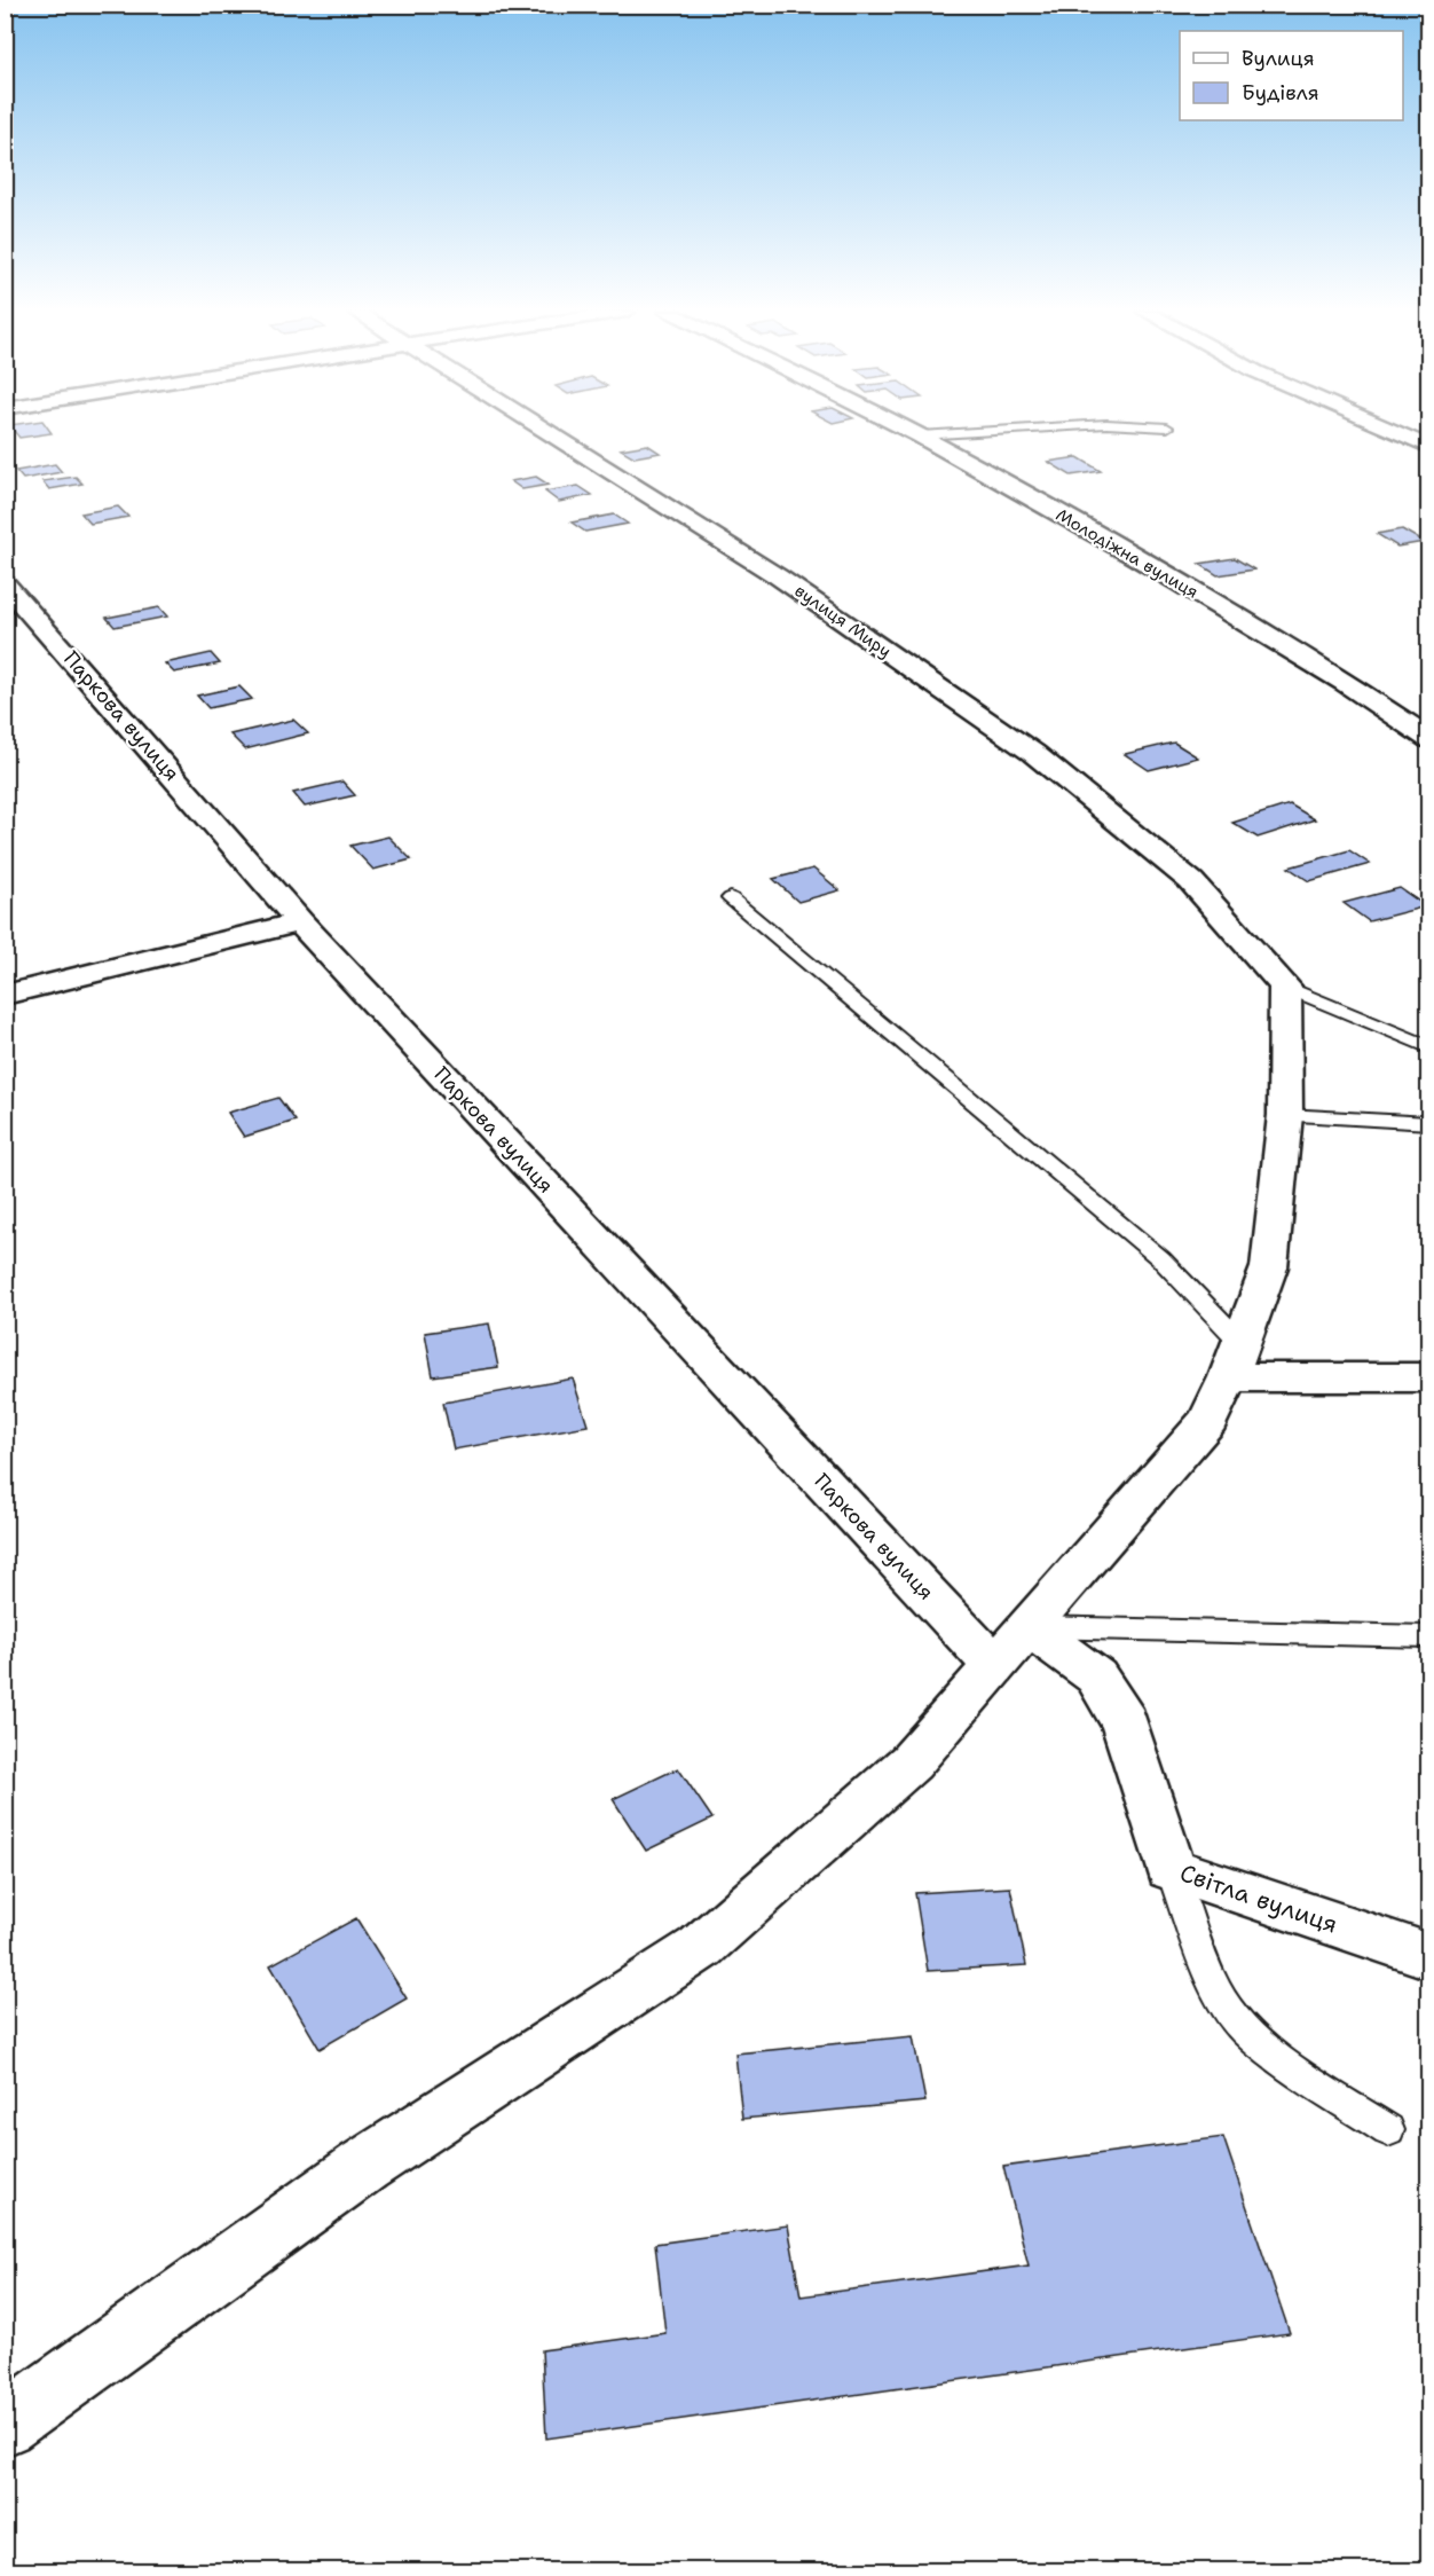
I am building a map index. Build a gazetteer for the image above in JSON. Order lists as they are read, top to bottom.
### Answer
{
  "streets": {
    "street": [
      "Молодіжна вулиця",
      "вулиця Миру",
      "Паркова вулиця",
      "Світла вулиця"
    ]
  },
  "legend": ["Вулиця", "Будівля"]
}
